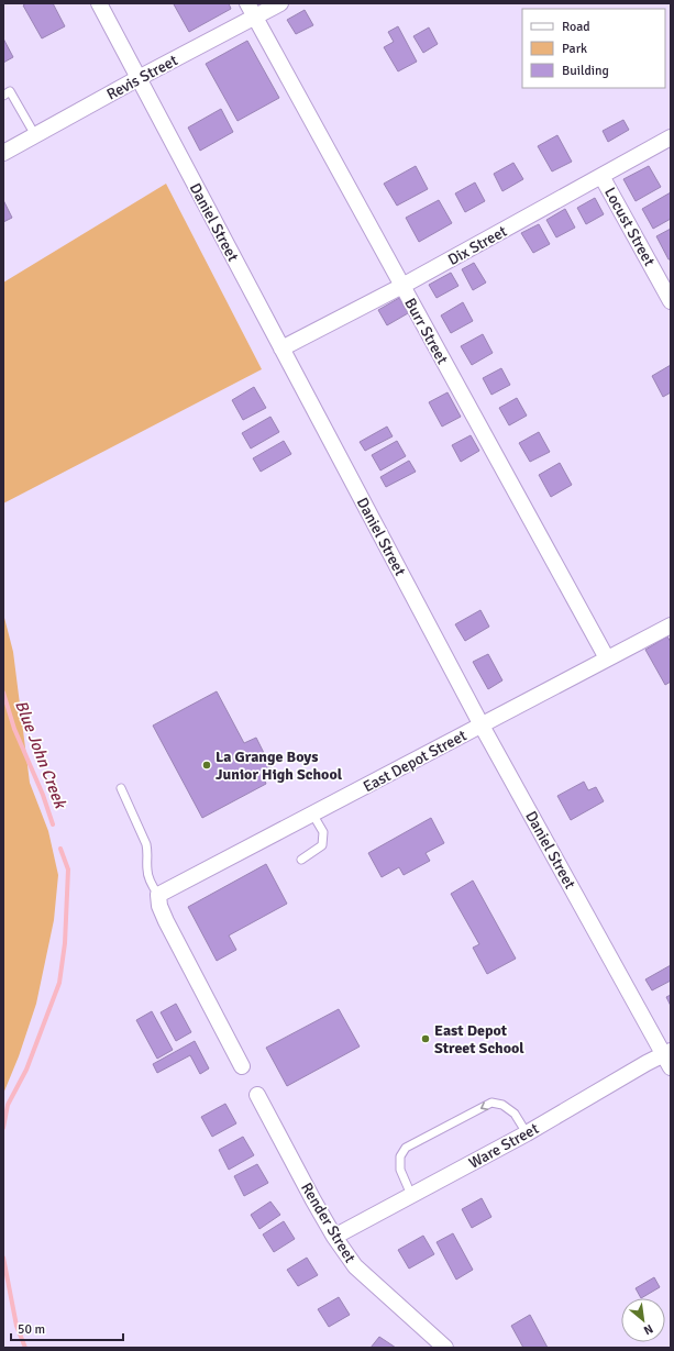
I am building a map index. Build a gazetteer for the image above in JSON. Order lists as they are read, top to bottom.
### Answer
{
  "streets": {
    "street": [
      "Revis Street",
      "Daniel Street",
      "Locust Street",
      "Dix Street",
      "Burr Street",
      "East Depot Street",
      "Ware Street",
      "Render Street"
    ]
  },
  "crossings": [
    ["Revis Street", "Daniel Street"],
    ["Revis Street", "Burr Street"],
    ["Daniel Street", "Dix Street"],
    ["Daniel Street", "East Depot Street"],
    ["Daniel Street", "Ware Street"],
    ["Locust Street", "Dix Street"],
    ["Dix Street", "Burr Street"],
    ["Burr Street", "East Depot Street"],
    ["Ware Street", "Render Street"]
  ],
  "water": ["Blue John Creek"],
  "places": ["La Grange Boys Junior High School", "East Depot Street School"],
  "legend": ["Road", "Park", "Building"],
  "scale_bar": "50 m",
  "north": "bottom right"
}
